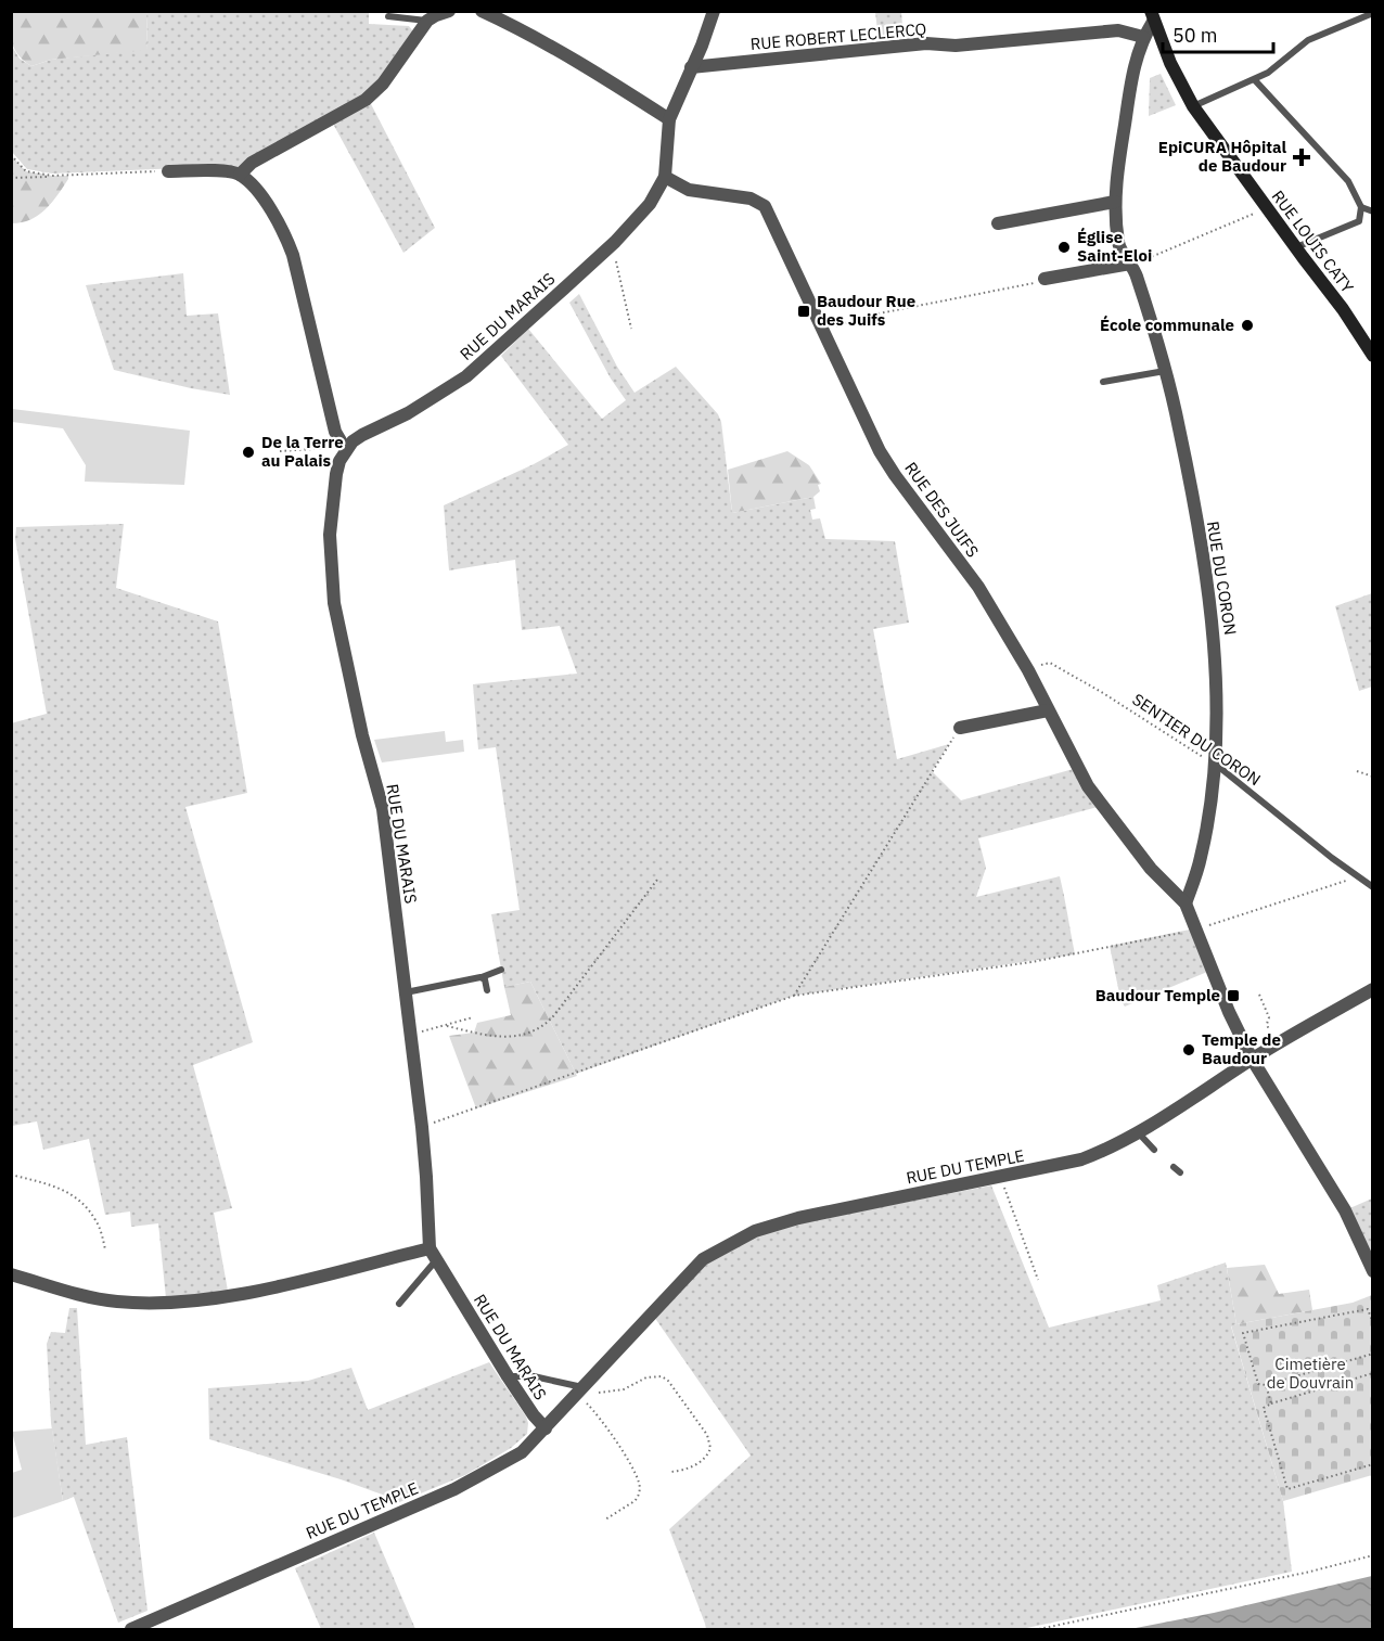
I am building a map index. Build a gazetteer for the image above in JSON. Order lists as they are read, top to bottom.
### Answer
{
  "streets": {
    "main road": ["RUE LOUIS CATY"],
    "street": [
      "RUE ROBERT LECLERCQ",
      "RUE DU MARAIS",
      "RUE DES JUIFS",
      "RUE DU CORON",
      "RUE DU TEMPLE"
    ],
    "lane": ["SENTIER DU CORON"]
  },
  "crossings": [
    ["RUE ROBERT LECLERCQ", "RUE DU CORON"],
    ["RUE LOUIS CATY", "RUE DU CORON"],
    ["RUE DU MARAIS", "RUE DES JUIFS"],
    ["RUE DU MARAIS", "RUE DU TEMPLE"],
    ["RUE DES JUIFS", "RUE DU CORON"],
    ["RUE DES JUIFS", "SENTIER DU CORON"],
    ["RUE DES JUIFS", "RUE DU TEMPLE"],
    ["RUE DU CORON", "SENTIER DU CORON"]
  ],
  "parks": ["Cimetière de Douvrain"],
  "places": {
    "health": ["EpiCURA Hôpital de Baudour"],
    "other": [
      "Église Saint-Eloi",
      "École communale",
      "De la Terre au Palais",
      "Temple de Baudour"
    ],
    "transit": ["Baudour Rue des Juifs", "Baudour Temple"]
  },
  "scale_bar": "50 m"
}
